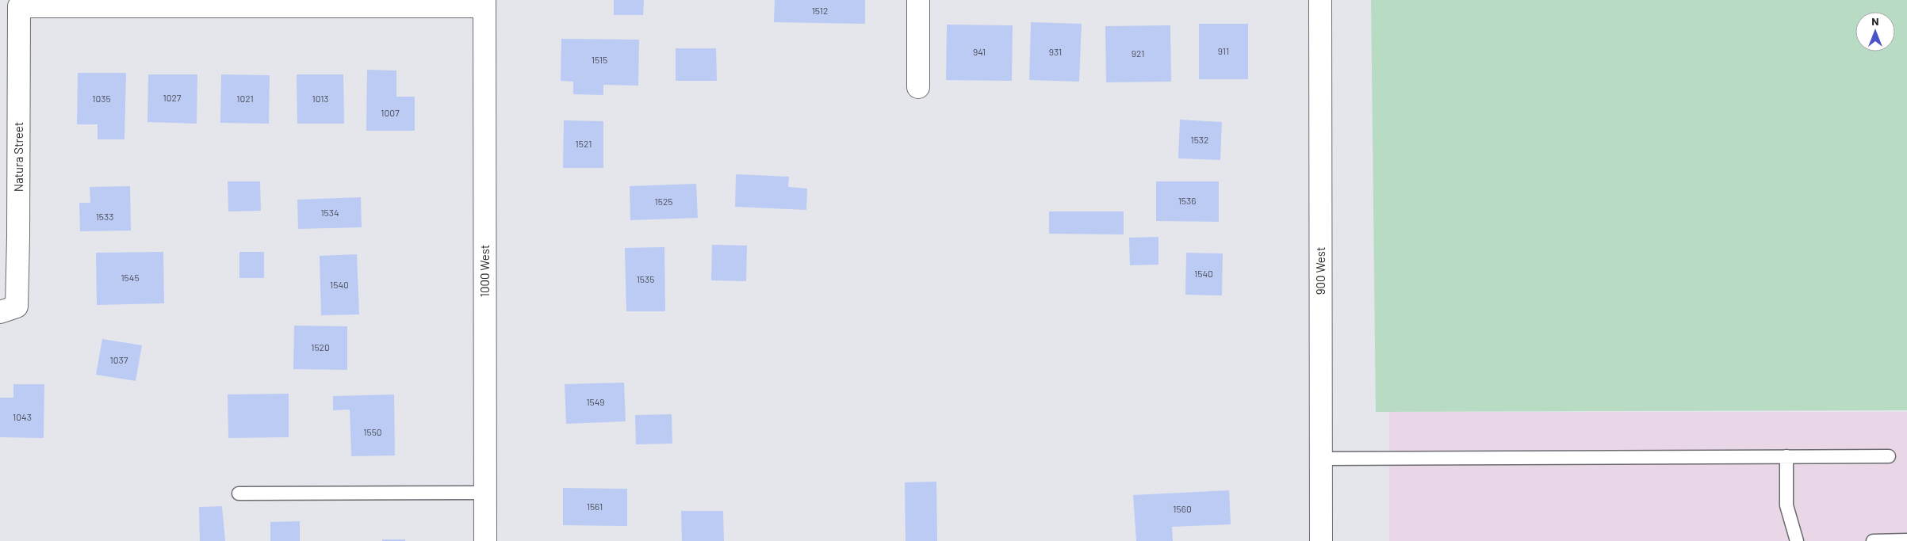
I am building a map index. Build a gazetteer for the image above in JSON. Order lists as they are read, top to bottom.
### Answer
{
  "streets": {
    "street": ["Natura Street", "1000 West", "900 West"]
  },
  "crossings": [
    ["Natura Street", "1000 West"]
  ],
  "house_numbers": [
    "1512",
    "911",
    "941",
    "931",
    "921",
    "1515",
    "1027",
    "1035",
    "1021",
    "1013",
    "1007",
    "1532",
    "1521",
    "1536",
    "1525",
    "1534",
    "1533",
    "1540",
    "1545",
    "1535",
    "1540",
    "1520",
    "1037",
    "1549",
    "1043",
    "1550",
    "1561",
    "1560"
  ],
  "north": "top"
}
